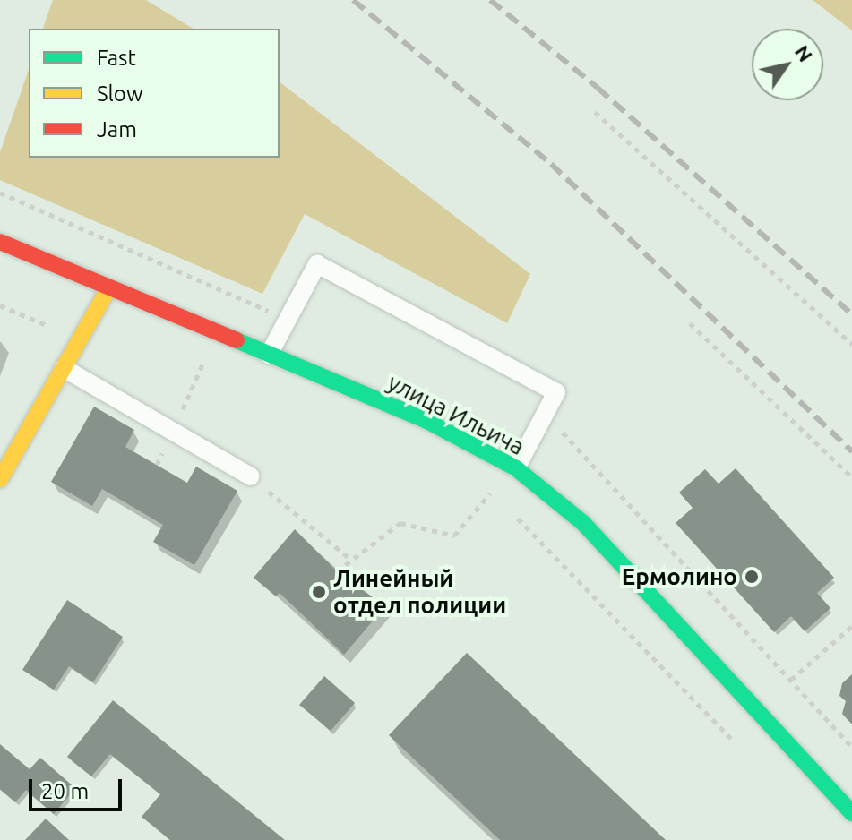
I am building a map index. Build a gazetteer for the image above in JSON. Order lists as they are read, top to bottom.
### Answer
{
  "streets": {
    "main road": ["улица Ильича"]
  },
  "places": ["Ермолино", "Линейный отдел полиции"],
  "legend": ["Fast", "Slow", "Jam"],
  "scale_bar": "20 m",
  "north": "top right"
}
